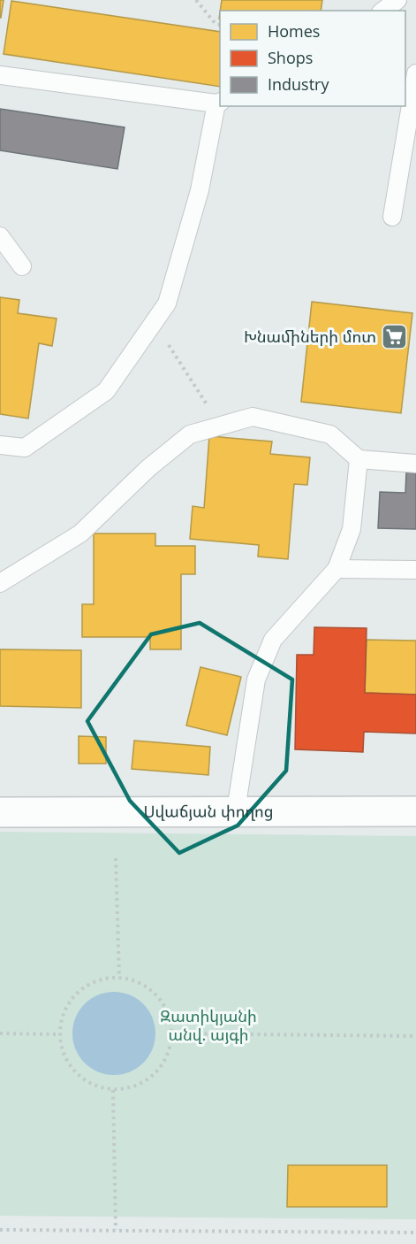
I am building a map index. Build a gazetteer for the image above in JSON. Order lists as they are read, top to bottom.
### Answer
{
  "streets": {
    "street": ["Սվաճյան փողոց"]
  },
  "parks": ["Զատիկյանի անվ. այգի"],
  "places": {
    "supermarket": ["Խնամիների մոտ"]
  },
  "legend": ["Homes", "Shops", "Industry"]
}
